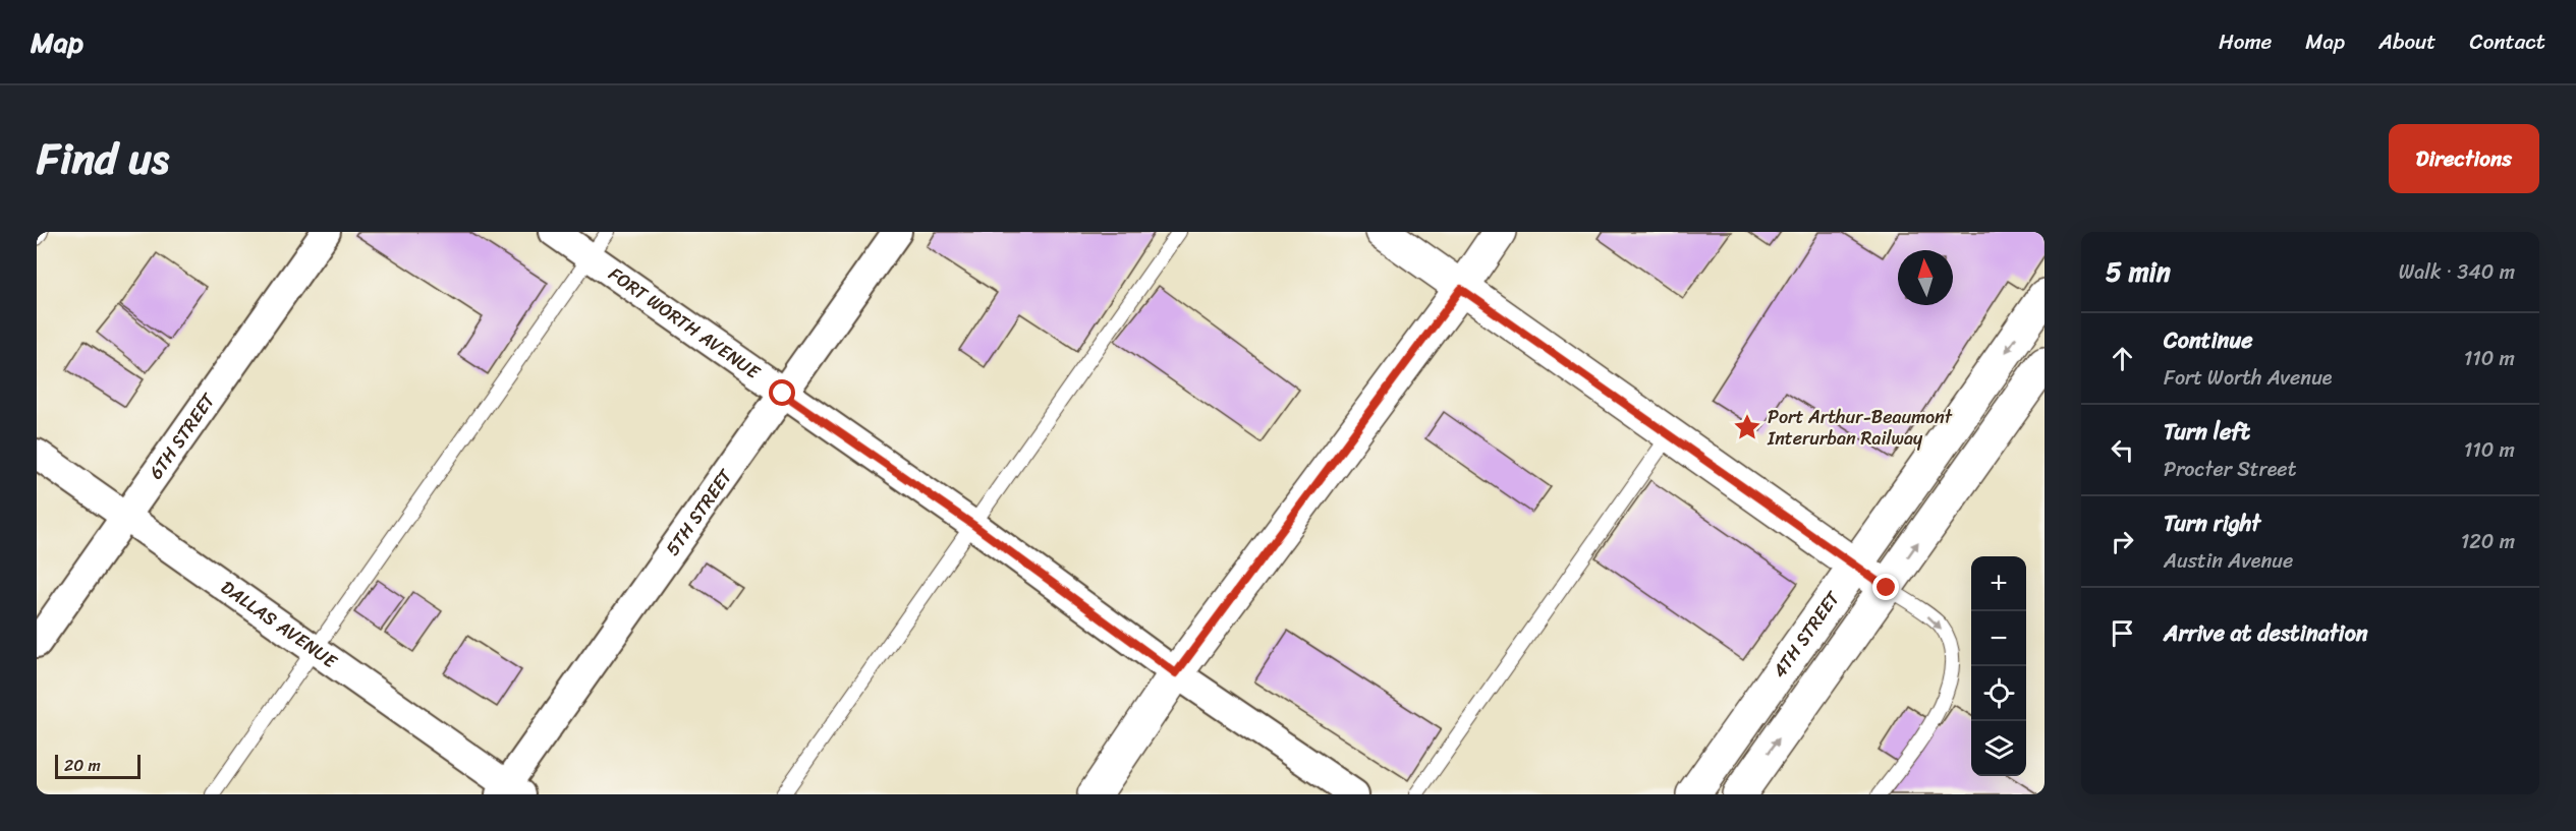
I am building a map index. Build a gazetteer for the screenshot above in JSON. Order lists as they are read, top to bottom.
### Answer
{
  "streets": {
    "street": [
      "FORT WORTH AVENUE",
      "6TH STREET",
      "5TH STREET",
      "DALLAS AVENUE",
      "4TH STREET"
    ]
  },
  "crossings": [
    ["FORT WORTH AVENUE", "5TH STREET"],
    ["6TH STREET", "DALLAS AVENUE"],
    ["5TH STREET", "DALLAS AVENUE"]
  ],
  "places": {
    "place": ["Port Arthur-Beaumont Interurban Railway"]
  },
  "scale_bar": "20 m",
  "north": "top",
  "page": {
    "header": "Map",
    "nav": [
      "Home",
      "Map",
      "About",
      "Contact"
    ],
    "title": "Find us",
    "buttons": "Directions",
    "heading": ["5 min", "Walk · 340 m"],
    "list": [
      ["Continue", "Fort Worth Avenue", "110 m"],
      ["Turn left", "Procter Street", "110 m"],
      ["Turn right", "Austin Avenue", "120 m"],
      "Arrive at destination"
    ],
    "map_buttons": ["+", "−"],
    "scale": "20 m"
  }
}
